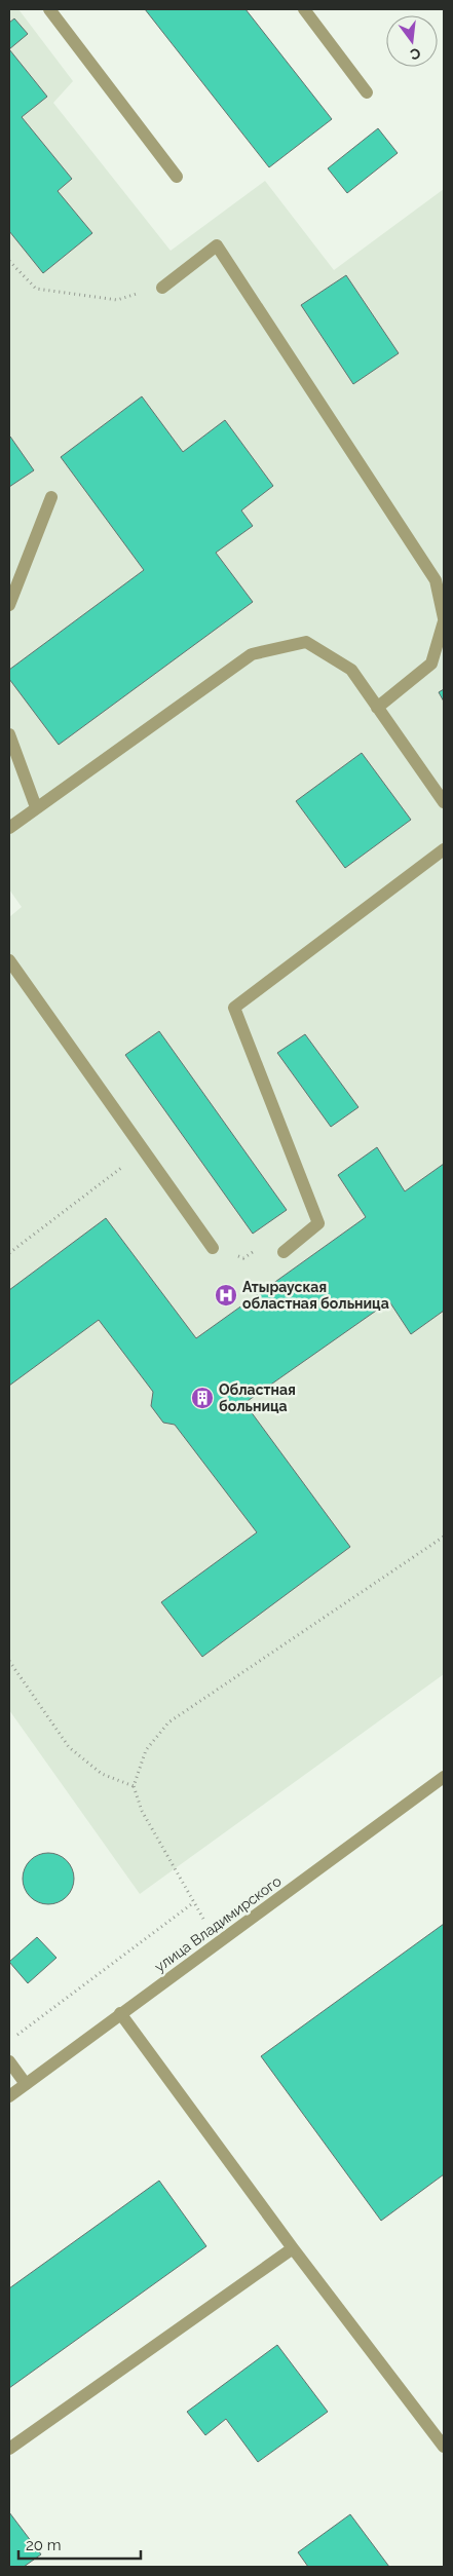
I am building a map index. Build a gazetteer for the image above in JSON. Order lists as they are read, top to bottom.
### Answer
{
  "streets": {
    "street": ["улица Владимирского"]
  },
  "places": {
    "hospital": ["Атырауская областная больница"],
    "building": ["Областная больница"]
  },
  "scale_bar": "20 m",
  "north": "bottom"
}
